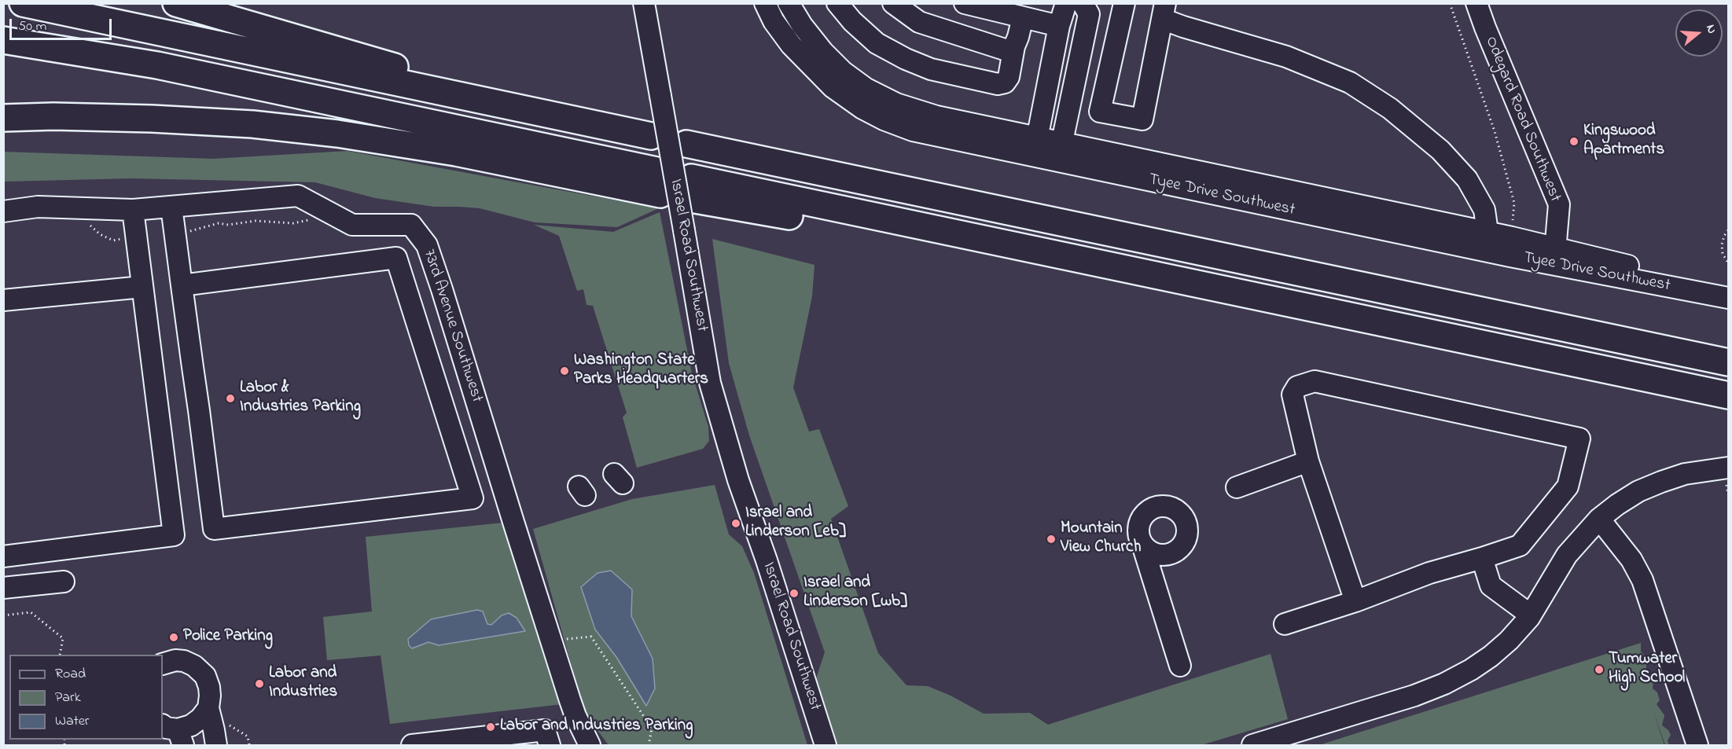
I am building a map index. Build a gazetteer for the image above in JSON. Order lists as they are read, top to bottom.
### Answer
{
  "streets": {
    "street": [
      "Odegard Road Southwest",
      "Tyee Drive Southwest",
      "Israel Road Southwest",
      "73rd Avenue Southwest"
    ]
  },
  "crossings": [
    ["Odegard Road Southwest", "Tyee Drive Southwest"]
  ],
  "places": [
    "Kingswood Apartments",
    "Washington State Parks Headquarters",
    "Labor & Industries Parking",
    "Israel and Linderson [eb]",
    "Mountain View Church",
    "Israel and Linderson [wb]",
    "Police Parking",
    "Tumwater High School",
    "Labor and Industries",
    "Labor and Industries Parking"
  ],
  "legend": ["Road", "Park", "Water"],
  "scale_bar": "50 m",
  "north": "right"
}
